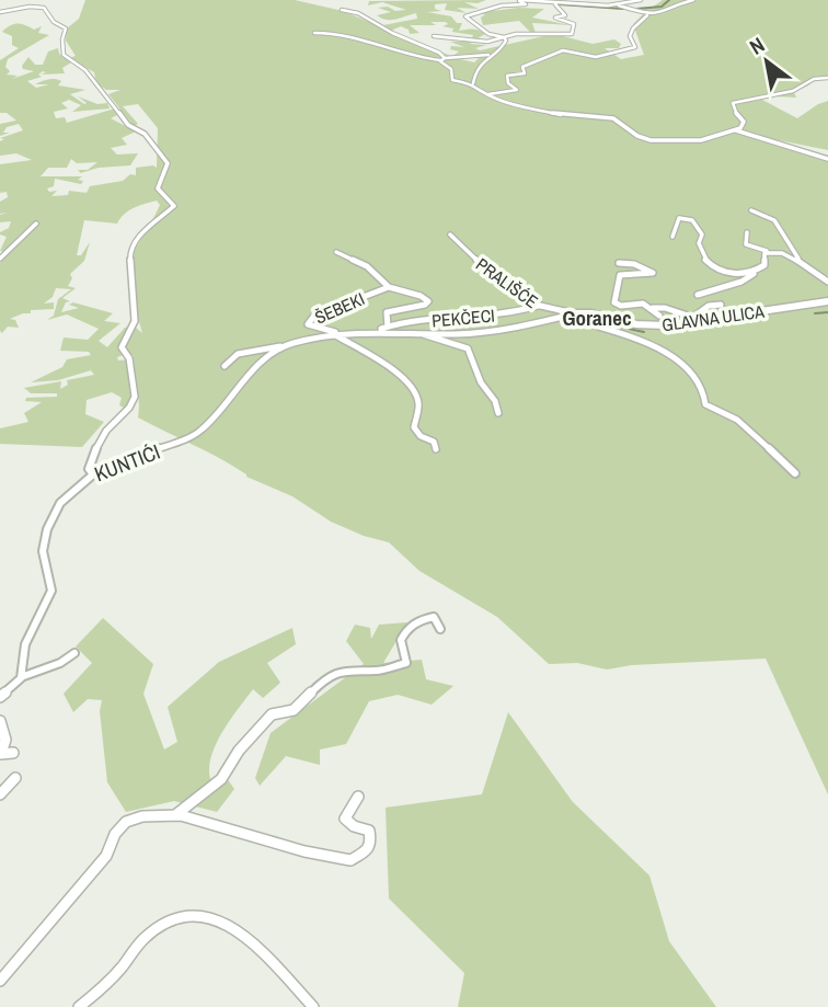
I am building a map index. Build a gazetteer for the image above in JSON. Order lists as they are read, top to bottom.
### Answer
{
  "streets": {
    "main road": ["GLAVNA ULICA"],
    "street": [
      "PRALIŠĆE",
      "ŠEBEKI",
      "PEKČECI",
      "KUNTIĆI"
    ]
  },
  "crossings": [
    ["PRALIŠĆE", "PEKČECI"],
    ["PRALIŠĆE", "GLAVNA ULICA"],
    ["ŠEBEKI", "PEKČECI"],
    ["ŠEBEKI", "GLAVNA ULICA"],
    ["ŠEBEKI", "KUNTIĆI"],
    ["PEKČECI", "GLAVNA ULICA"],
    ["GLAVNA ULICA", "KUNTIĆI"]
  ],
  "districts": ["Goranec"],
  "north": "top left"
}
